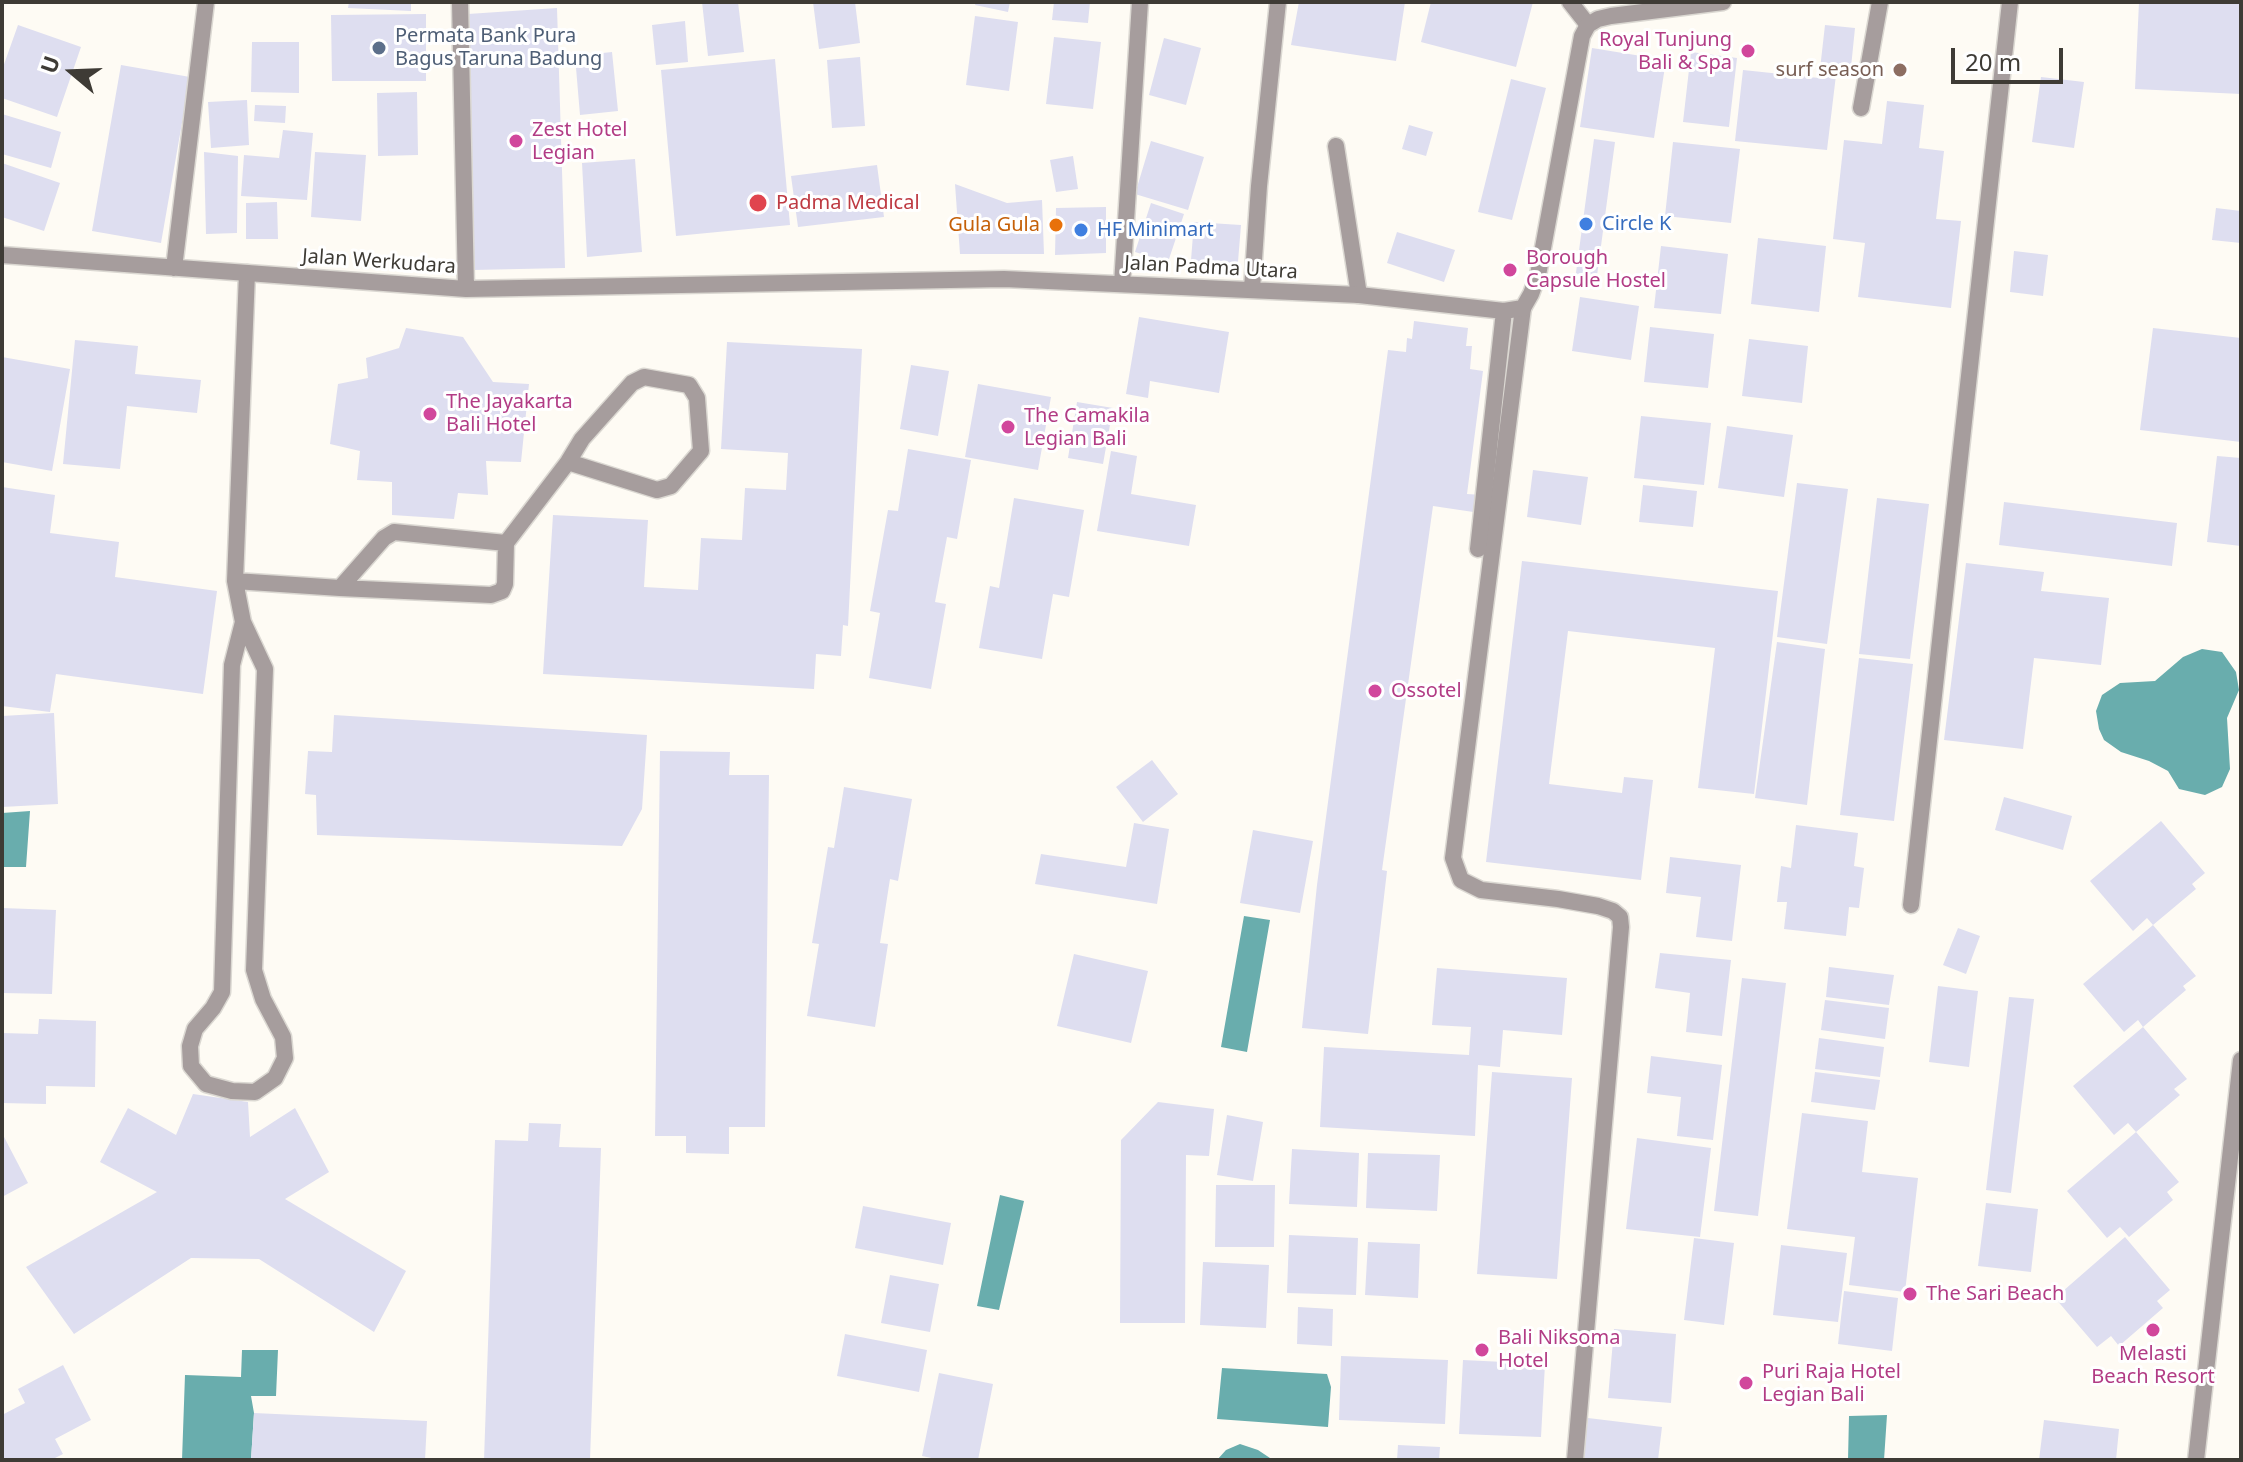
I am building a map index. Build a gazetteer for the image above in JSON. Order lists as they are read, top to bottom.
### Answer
{
  "streets": {
    "street": ["Jalan Werkudara", "Jalan Padma Utara"]
  },
  "crossings": [
    ["Jalan Werkudara", "Jalan Padma Utara"]
  ],
  "places": [
    "Permata Bank Pura Bagus Taruna Badung",
    "Royal Tunjung Bali & Spa",
    "surf season",
    "Zest Hotel Legian",
    "Padma Medical",
    "Circle K",
    "Gula Gula",
    "HF Minimart",
    "Borough Capsule Hostel",
    "The Jayakarta Bali Hotel",
    "The Camakila Legian Bali",
    "Ossotel",
    "The Sari Beach",
    "Melasti Beach Resort",
    "Bali Niksoma Hotel",
    "Puri Raja Hotel Legian Bali"
  ],
  "scale_bar": "20 m",
  "north": "left"
}
